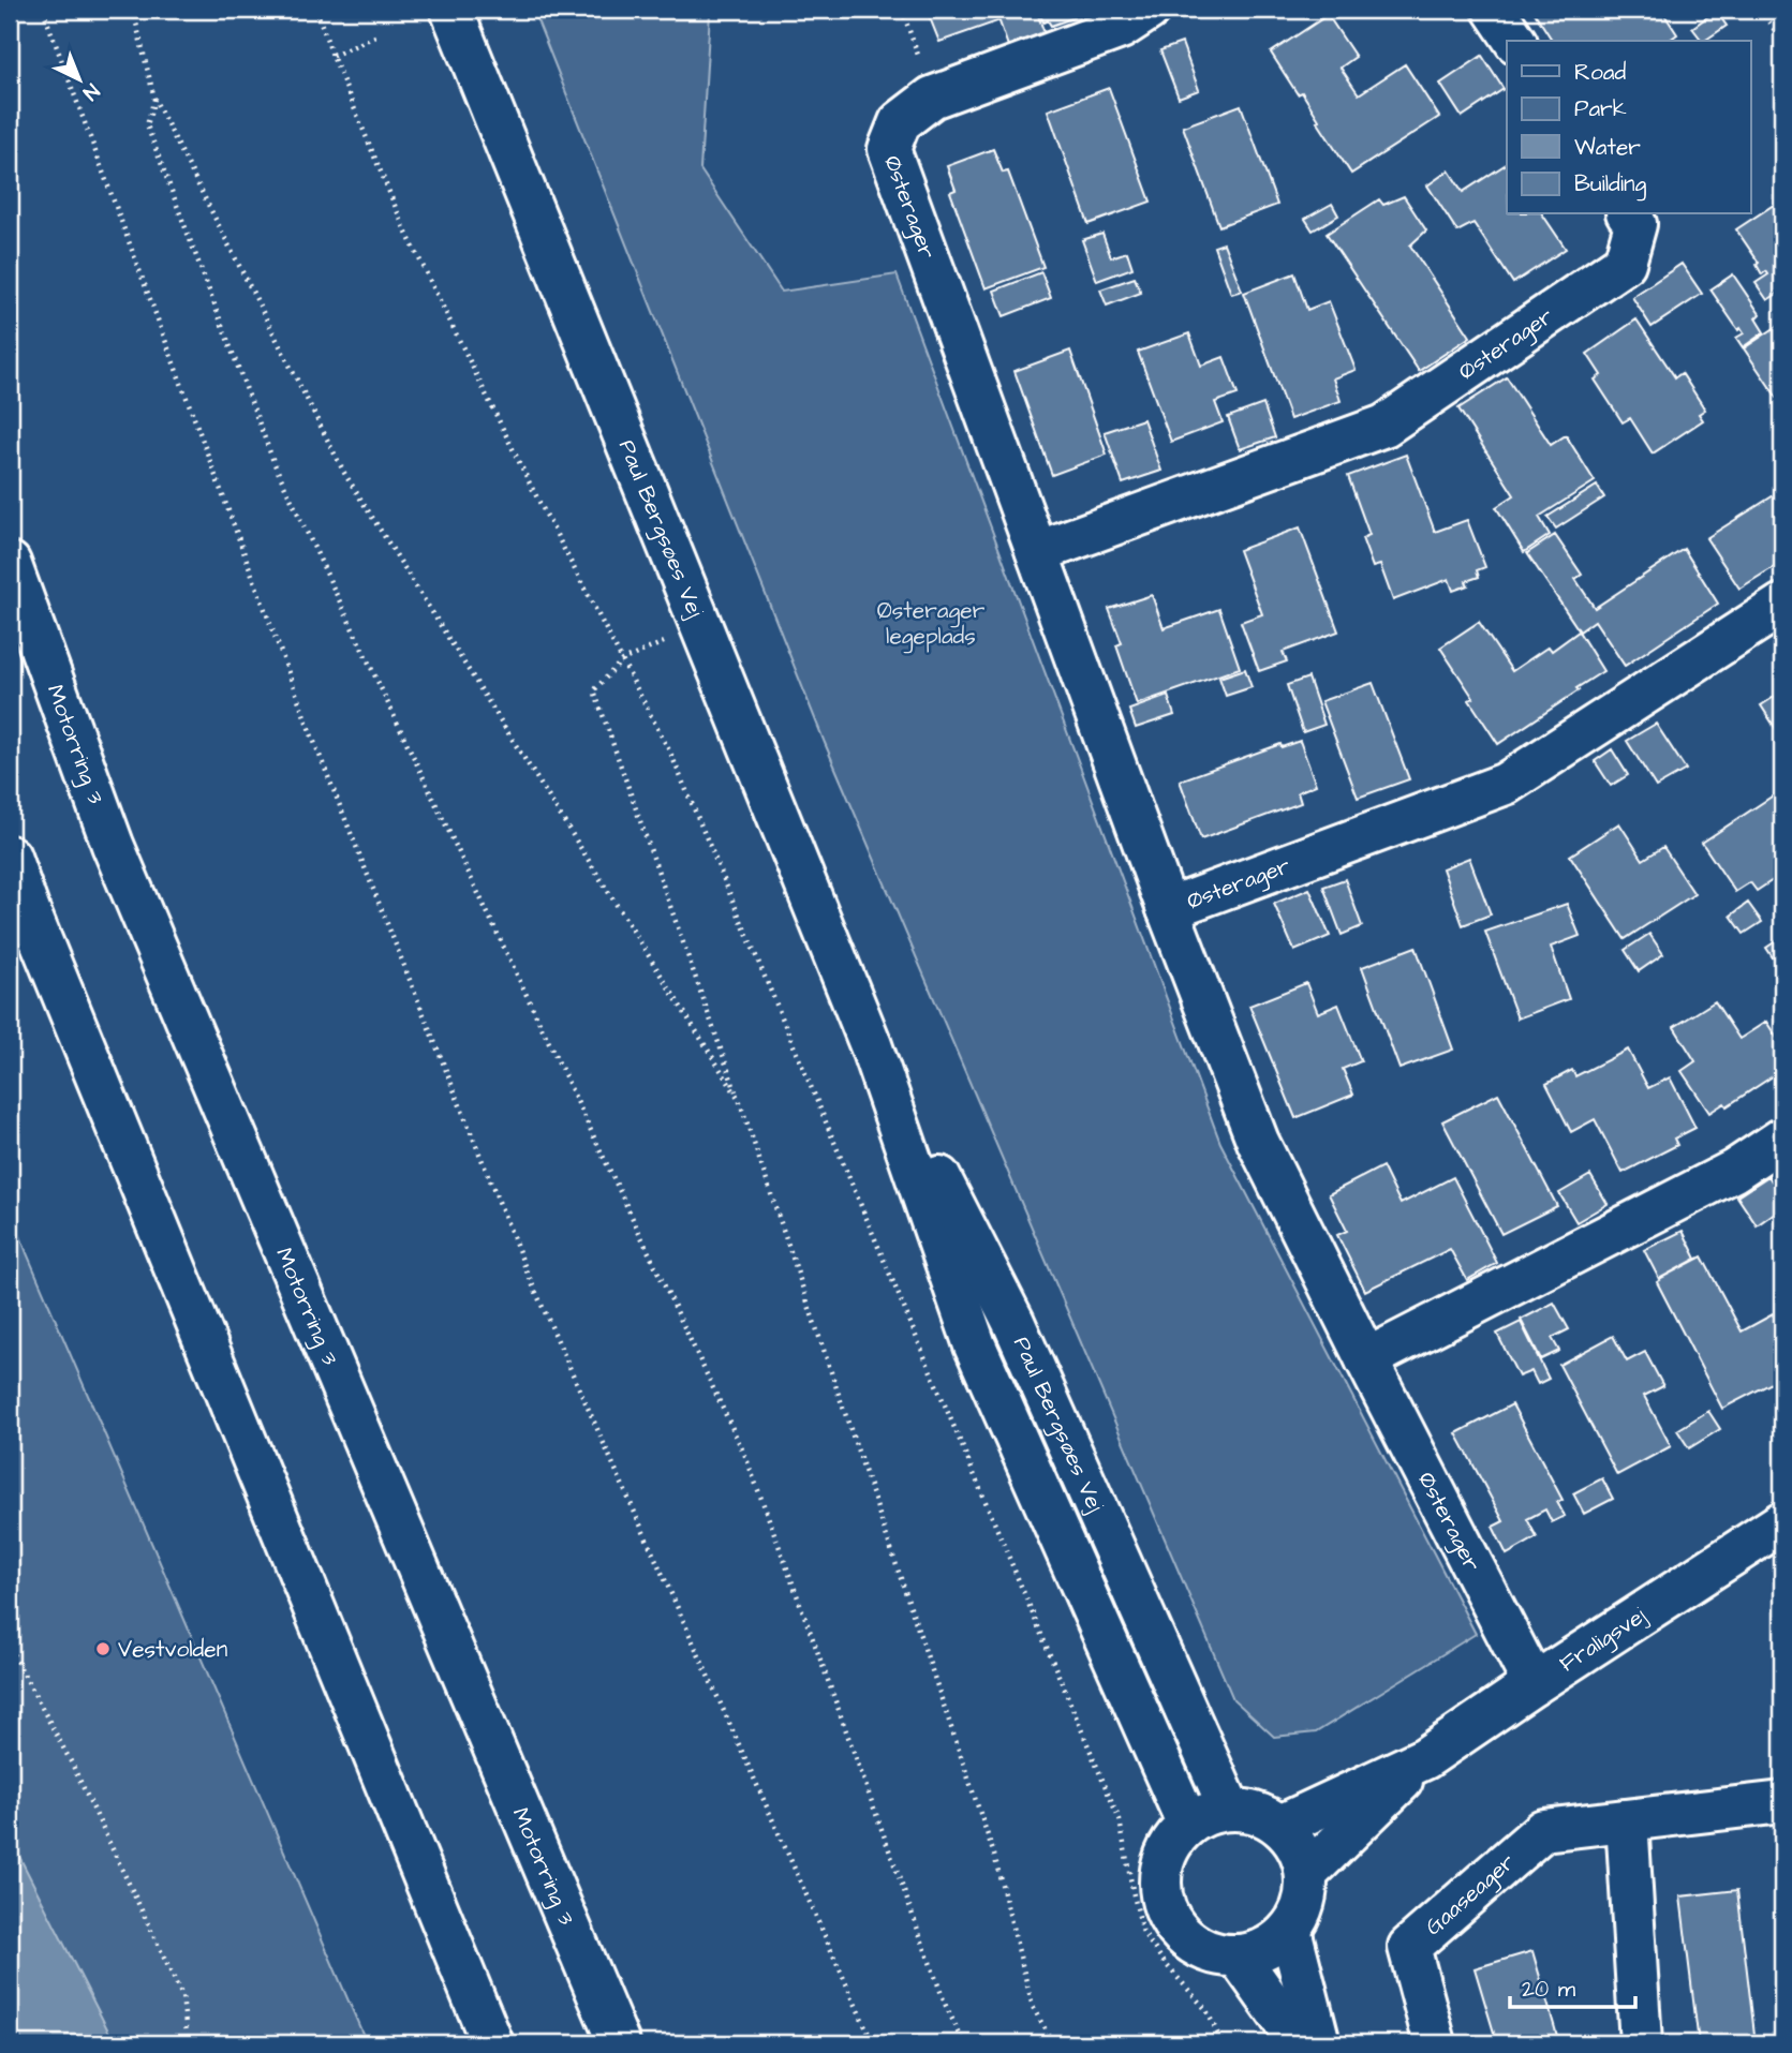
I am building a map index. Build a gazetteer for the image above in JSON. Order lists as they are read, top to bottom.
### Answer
{
  "streets": {
    "main road": [
      "Østerager",
      "Paul Bergsøes Vej",
      "Motorring 3",
      "Fraligsvej",
      "Gaaseager"
    ]
  },
  "crossings": [
    ["Østerager", "Fraligsvej"],
    ["Paul Bergsøes Vej", "Fraligsvej"]
  ],
  "parks": ["Østerager legeplads"],
  "places": ["Vestvolden"],
  "legend": [
    "Road",
    "Park",
    "Water",
    "Building"
  ],
  "scale_bar": "20 m",
  "north": "bottom right"
}
